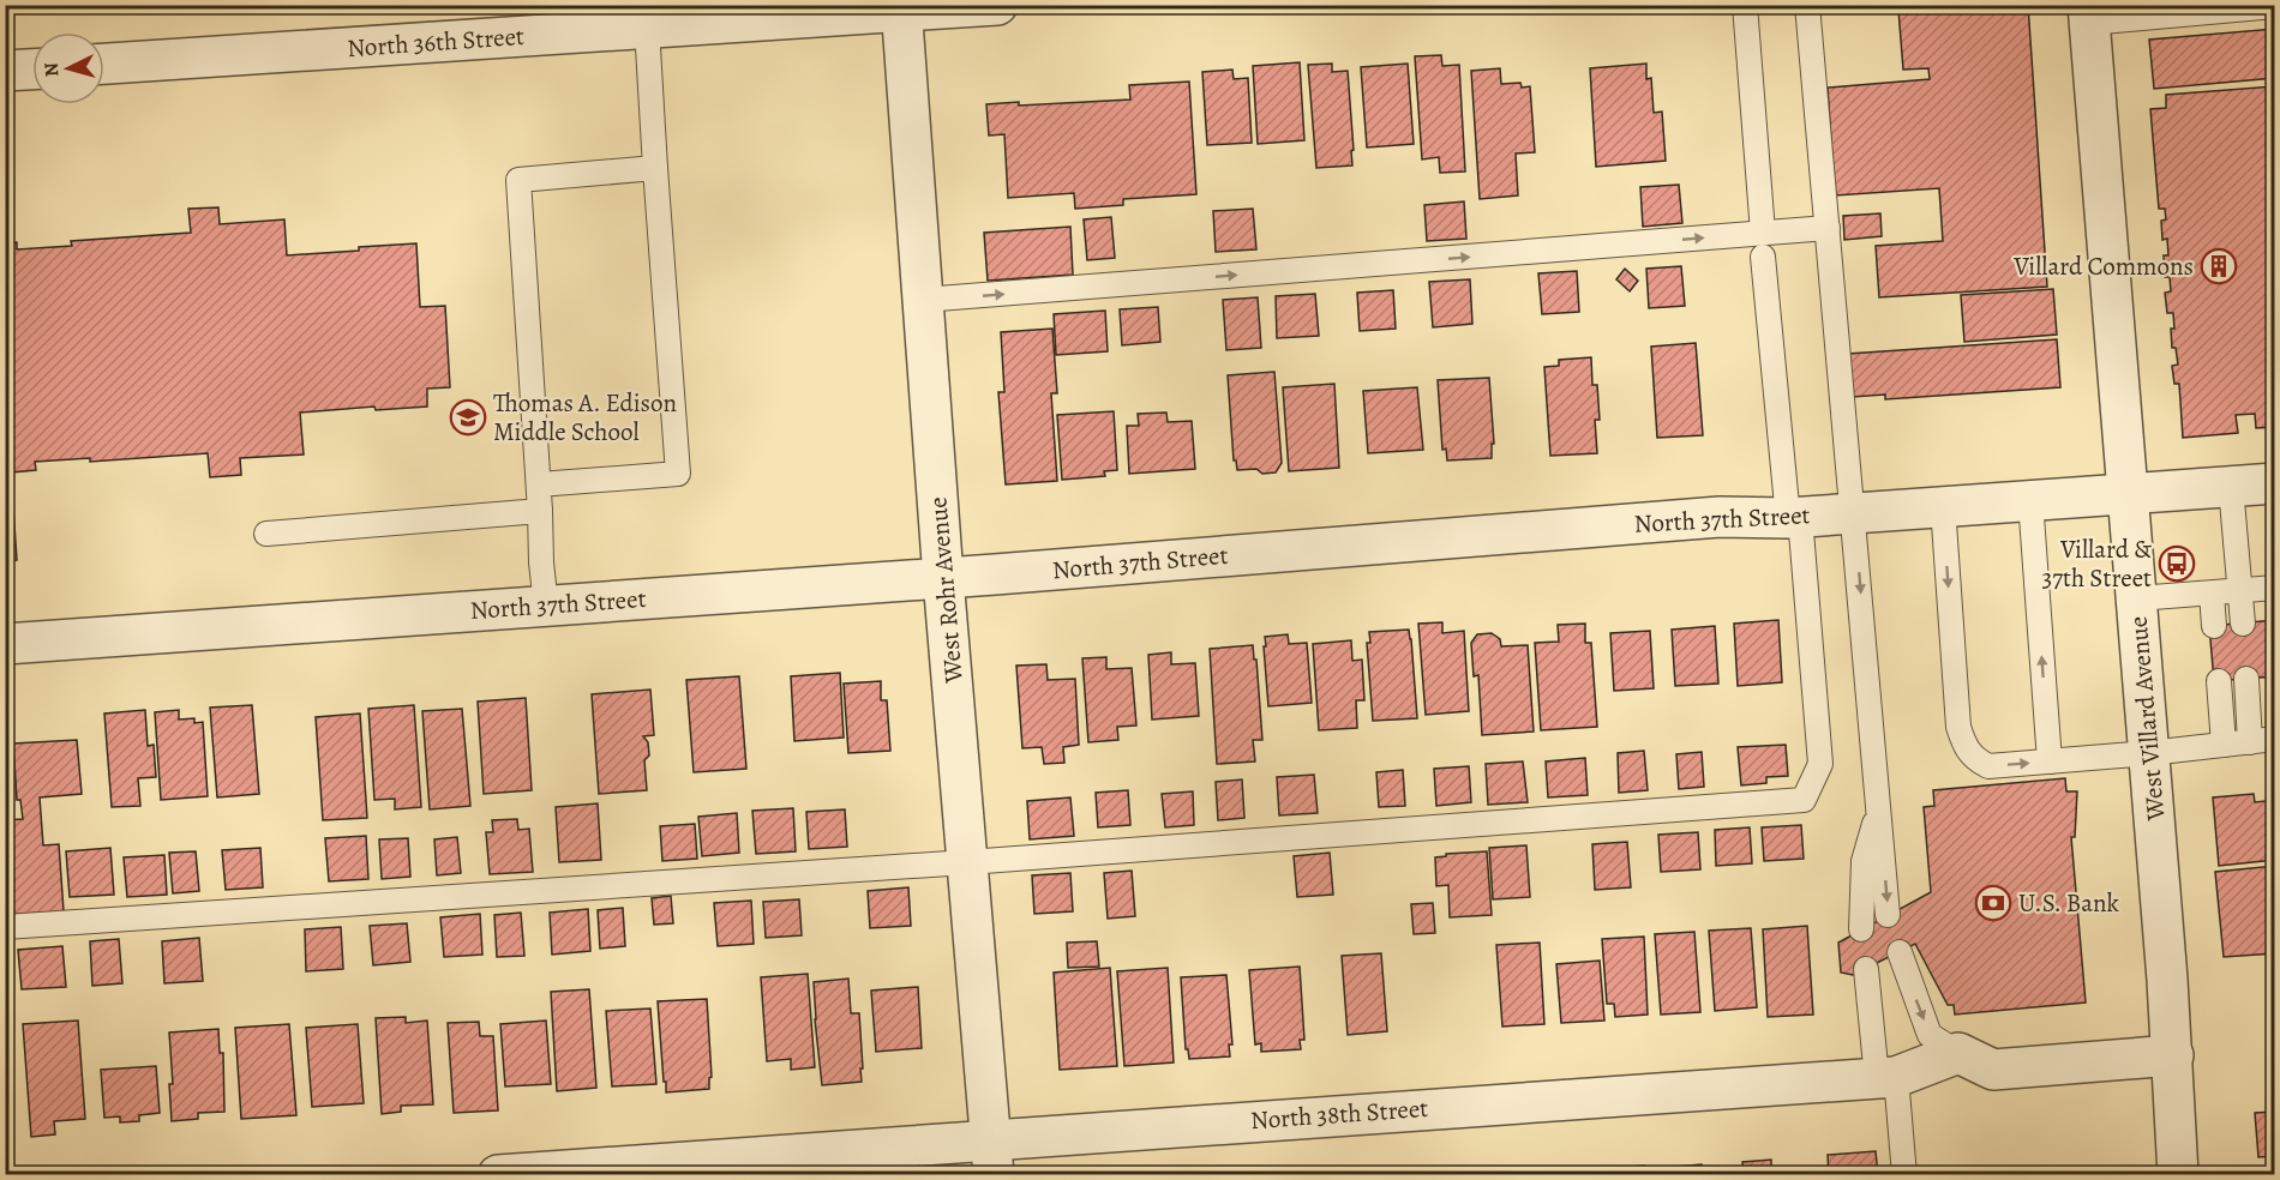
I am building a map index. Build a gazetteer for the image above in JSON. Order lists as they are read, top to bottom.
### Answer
{
  "streets": {
    "street": [
      "North 36th Street",
      "North 37th Street",
      "West Rohr Avenue",
      "West Villard Avenue",
      "North 38th Street"
    ]
  },
  "crossings": [
    ["North 36th Street", "West Rohr Avenue"],
    ["North 37th Street", "West Rohr Avenue"],
    ["North 37th Street", "West Villard Avenue"],
    ["West Rohr Avenue", "North 38th Street"]
  ],
  "places": {
    "building": ["Villard Commons"],
    "school or university": ["Thomas A. Edison Middle School"],
    "bus stop": ["Villard & 37th Street"],
    "bank": ["U.S. Bank"]
  },
  "north": "left"
}
